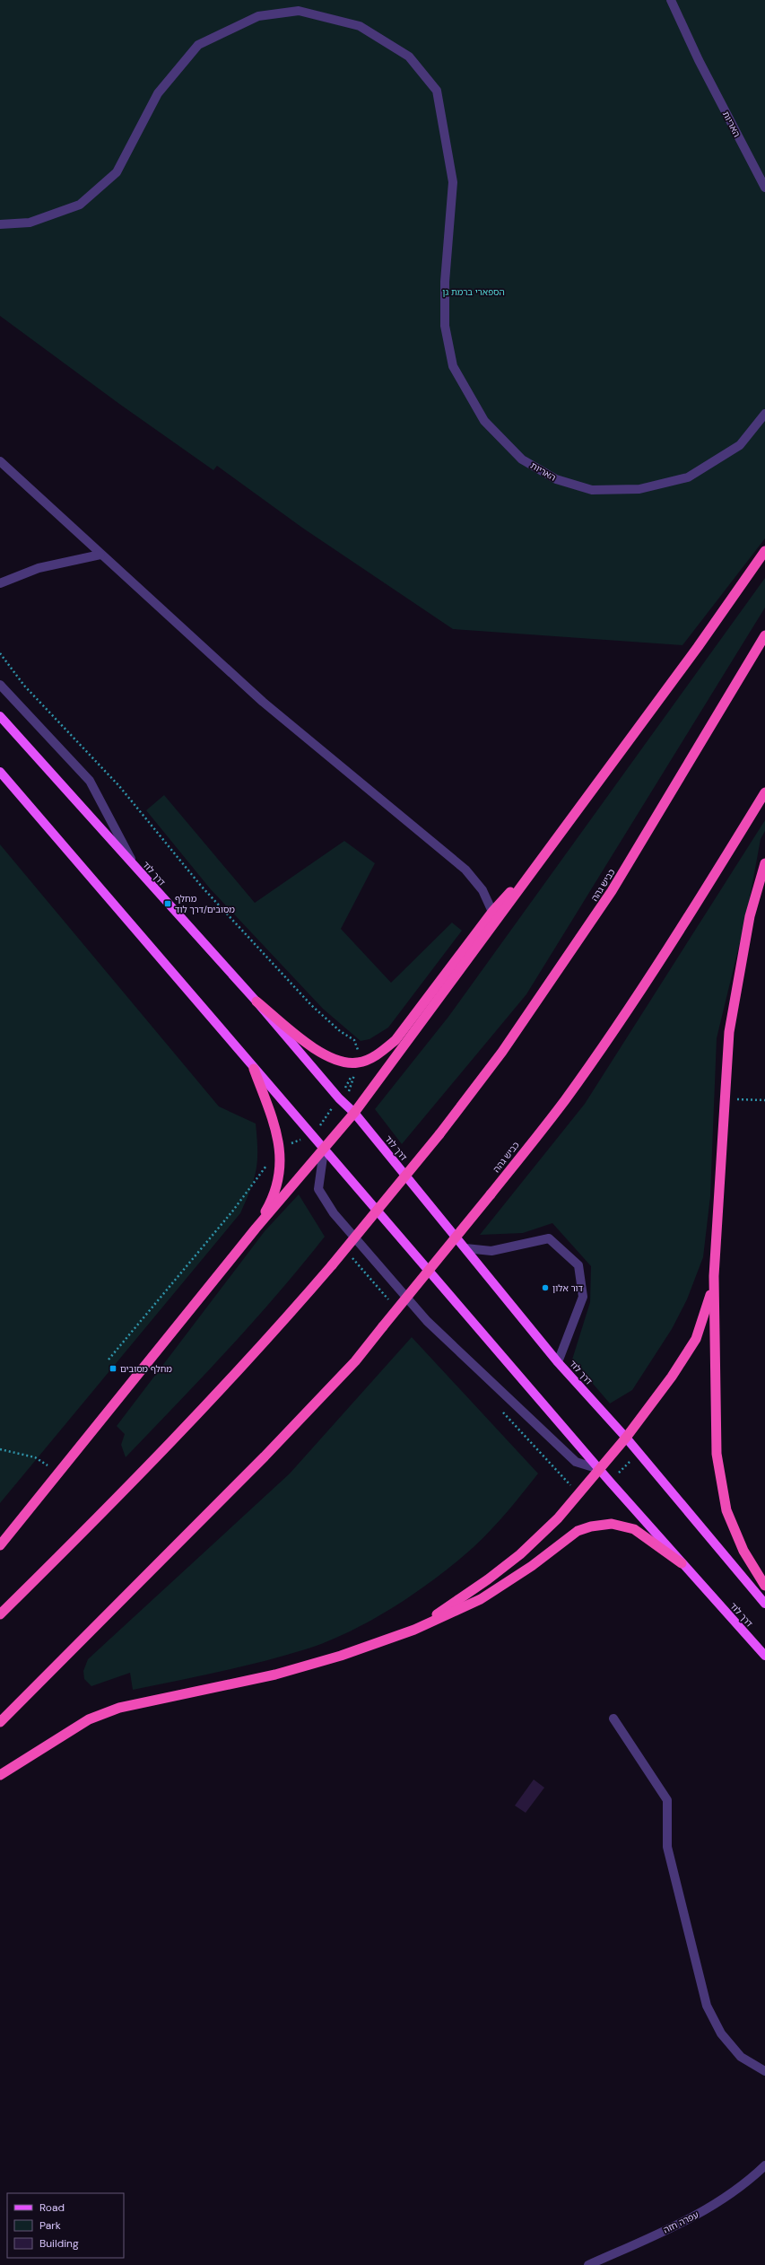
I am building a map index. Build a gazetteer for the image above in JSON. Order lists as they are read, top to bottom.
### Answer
{
  "streets": {
    "highway": ["כביש גהה"],
    "main road": ["דרך לוד"],
    "street": ["האריות", "עפרה חזה"]
  },
  "parks": ["הספארי ברמת גן"],
  "places": {
    "transit": ["מחלף מסובים/דרך לוד", "מחלף מסובים"],
    "other": ["דור אלון"]
  },
  "legend": ["Road", "Park", "Building"]
}
